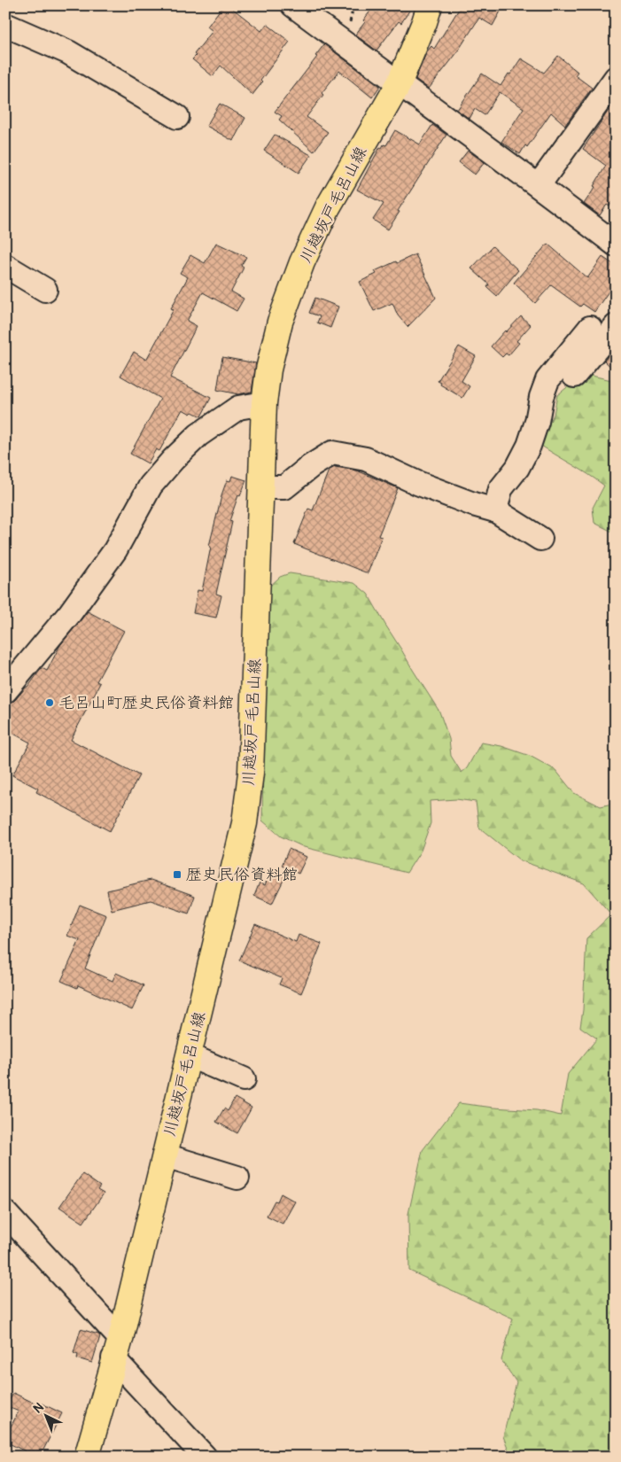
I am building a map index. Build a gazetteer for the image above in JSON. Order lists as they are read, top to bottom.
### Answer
{
  "streets": {
    "main road": ["川越坂戸毛呂山線"]
  },
  "places": {
    "other": ["毛呂山町歴史民俗資料館"],
    "transit": ["歴史民俗資料館"]
  },
  "north": "top left"
}
